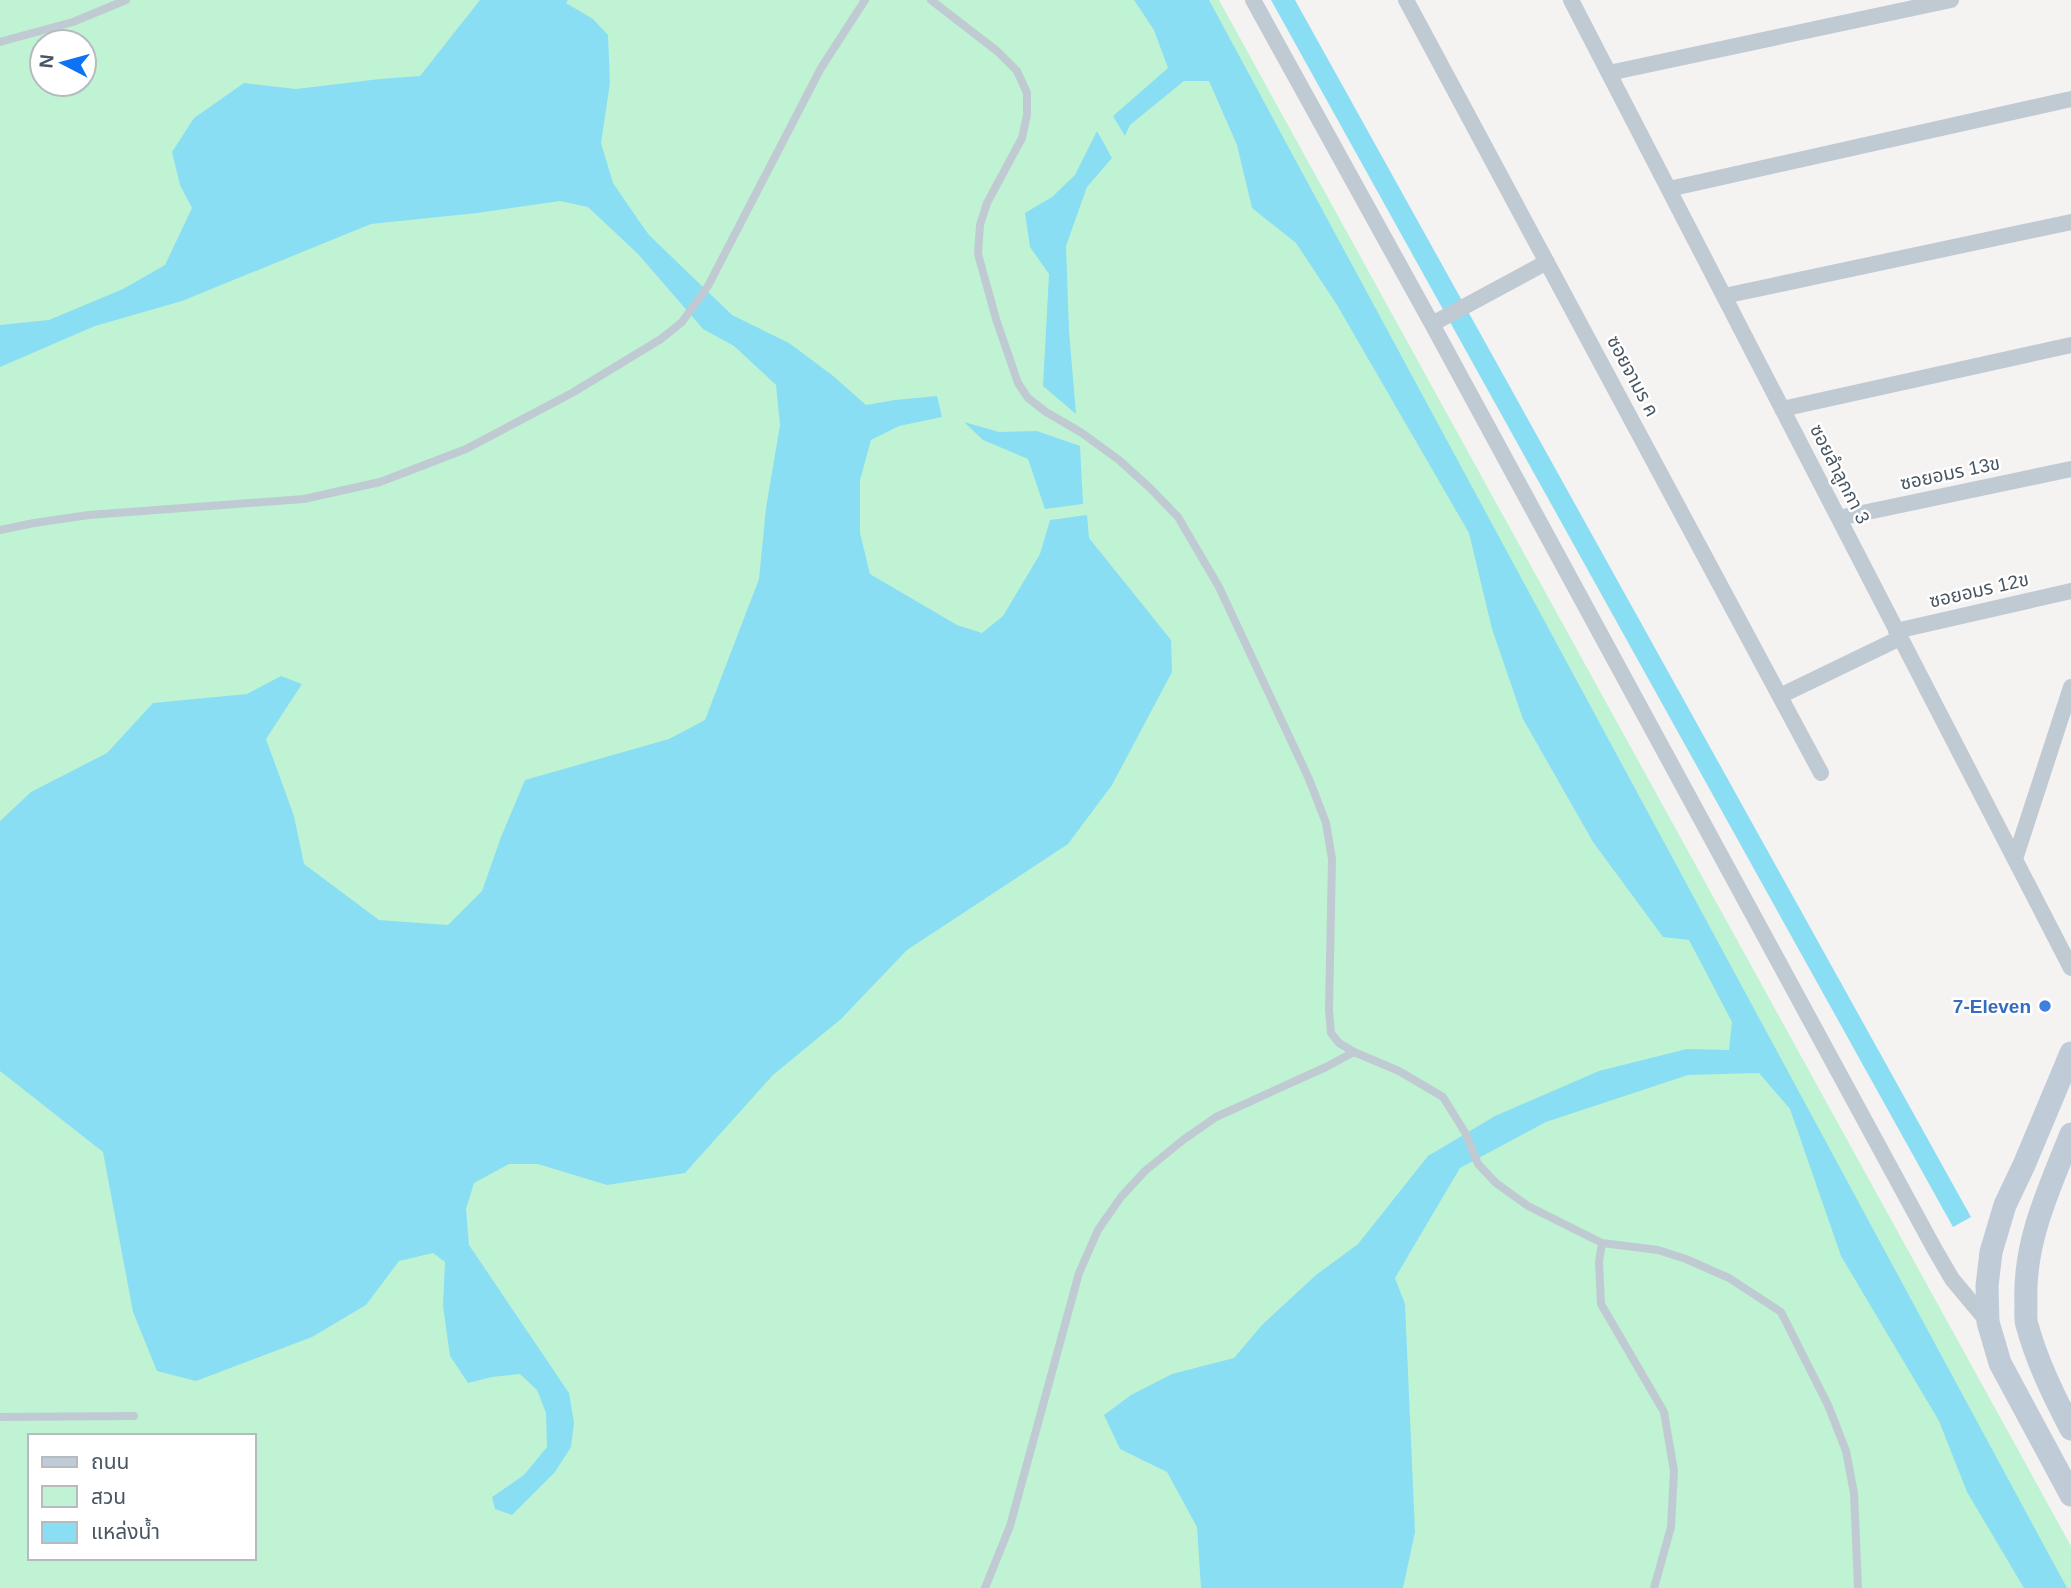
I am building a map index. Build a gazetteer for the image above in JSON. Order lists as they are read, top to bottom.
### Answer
{
  "streets": {
    "street": [
      "ซอยจามร ค",
      "ซอยอมร 13ข",
      "ซอยลำลูกกา 3",
      "ซอยอมร 12ข"
    ]
  },
  "crossings": [
    ["ซอยจามร ค", "ซอยอมร 12ข"],
    ["ซอยอมร 13ข", "ซอยลำลูกกา 3"],
    ["ซอยลำลูกกา 3", "ซอยอมร 12ข"]
  ],
  "places": ["7-Eleven"],
  "legend": ["ถนน", "สวน", "แหล่งน้ำ"],
  "north": "left"
}
